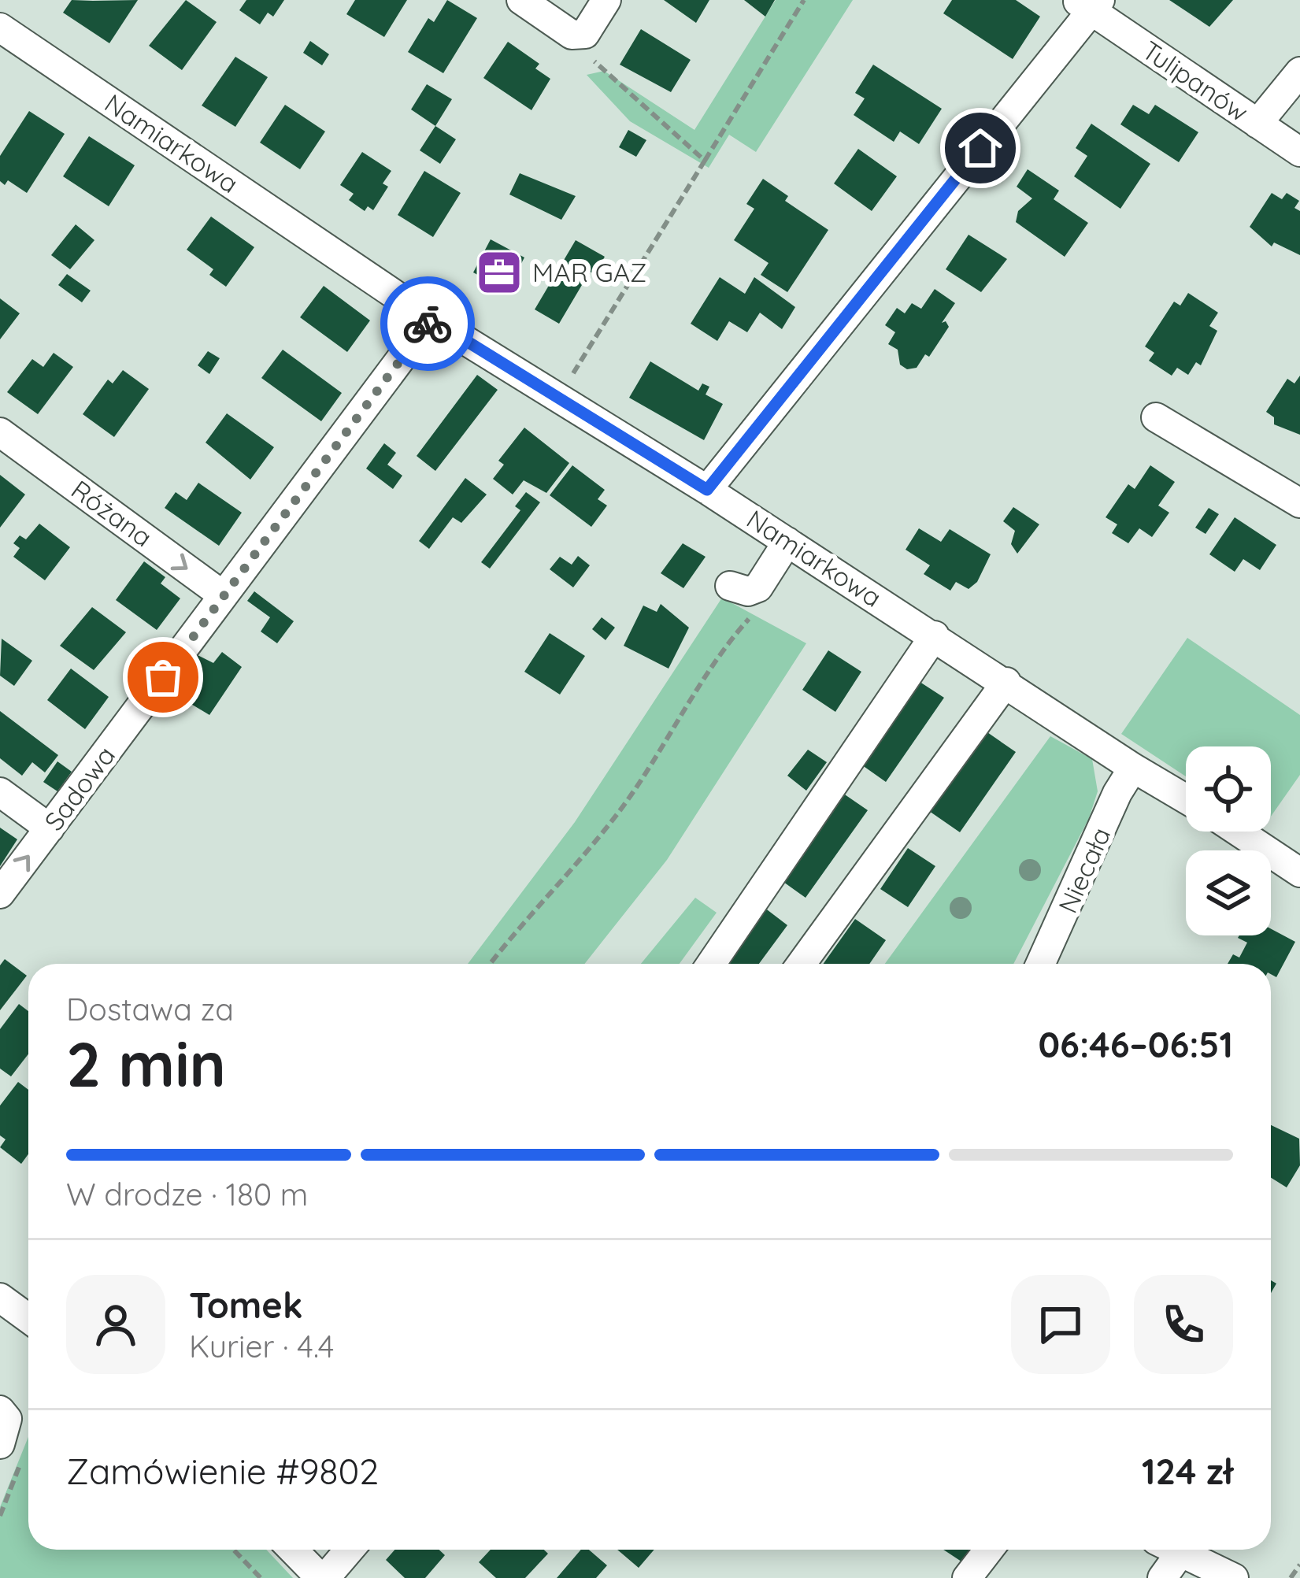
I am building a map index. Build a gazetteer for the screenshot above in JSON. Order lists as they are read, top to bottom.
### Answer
{
  "streets": {
    "street": [
      "Tulipanów",
      "Namiarkowa",
      "Różana",
      "Sadowa",
      "Niecała"
    ]
  },
  "crossings": [
    ["Namiarkowa", "Sadowa"],
    ["Namiarkowa", "Niecała"],
    ["Różana", "Sadowa"]
  ],
  "one_way": ["Różana"],
  "places": {
    "office": ["MAR GAZ"]
  },
  "page": {
    "heading": ["2 min", "Dostawa za", "06:46–06:51"],
    "panel": [
      "Tomek",
      "Kurier · 4.4",
      "Zamówienie #9802",
      "124 zł"
    ],
    "bar": "W drodze · 180 m"
  }
}
